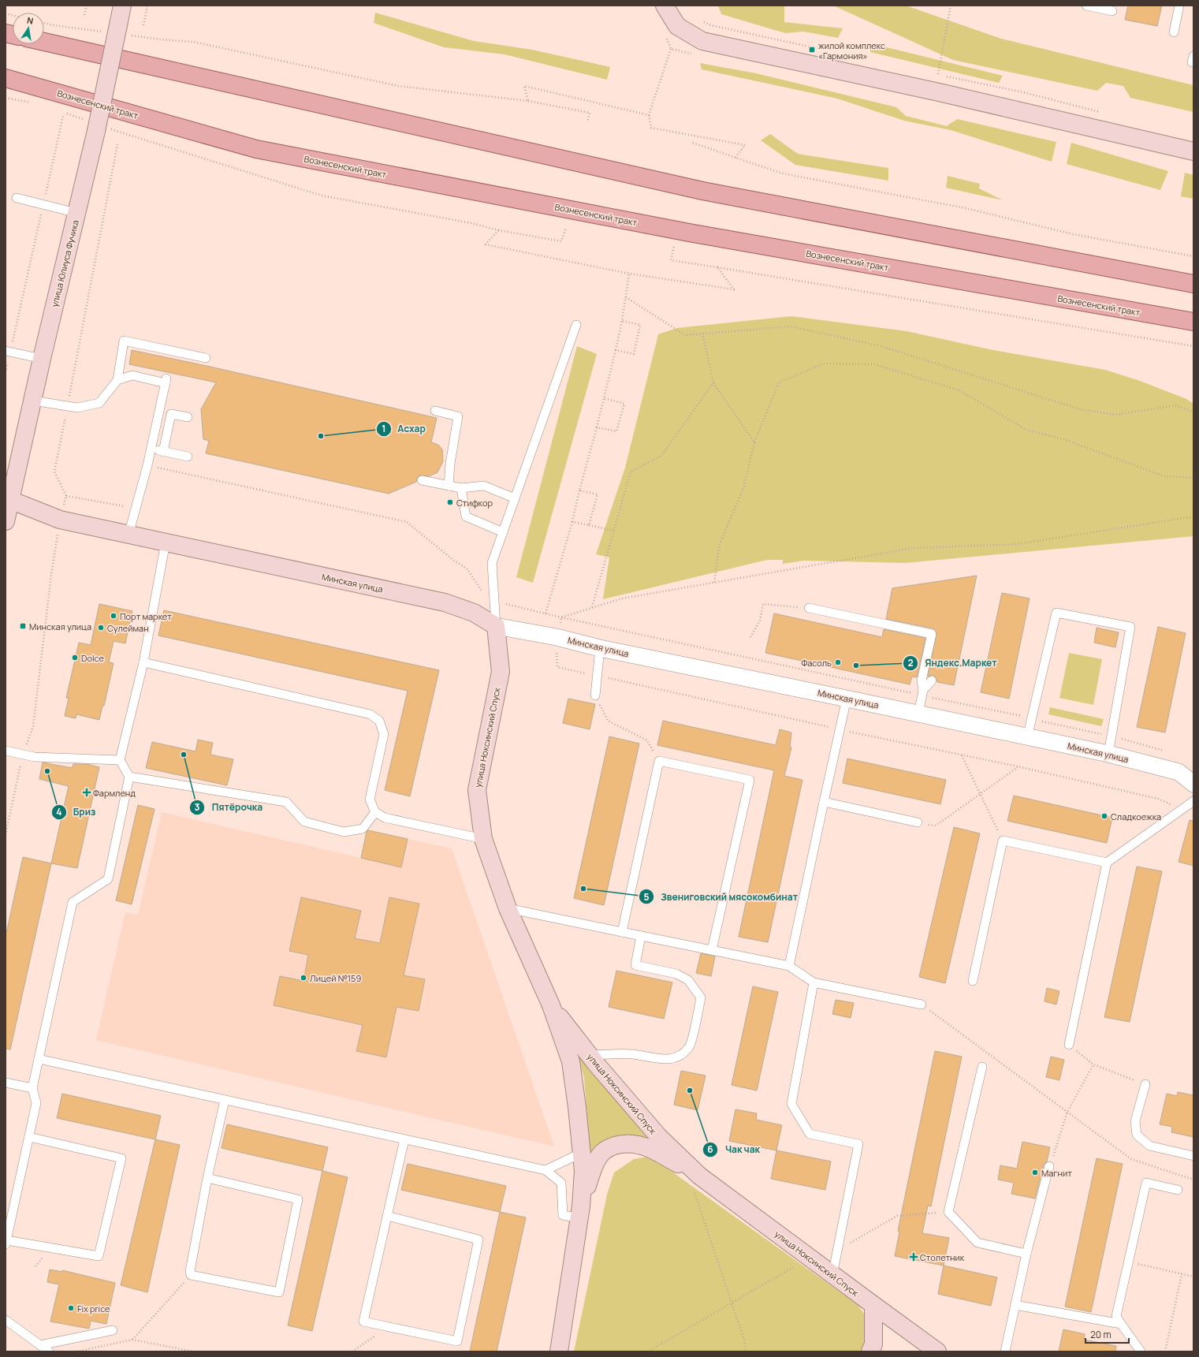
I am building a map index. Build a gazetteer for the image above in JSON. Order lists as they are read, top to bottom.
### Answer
{
  "streets": {
    "main road": ["Вознесенский тракт"],
    "street": ["улица Юлиуса Фучика", "Минская улица", "улица Ноксинский Спуск"]
  },
  "crossings": [
    ["улица Юлиуса Фучика", "Минская улица"],
    ["Минская улица", "улица Ноксинский Спуск"]
  ],
  "places": {
    "transit": ["жилой комплекс «Гармония»", "Минская улица"],
    "other": [
      "Асхар",
      "Стифкор",
      "Порт маркет",
      "Сулейман",
      "Dolce",
      "Фасоль",
      "Яндекс.Маркет",
      "Пятёрочка",
      "Бриз",
      "Сладкоежка",
      "Звениговский мясокомбинат",
      "Лицей №159",
      "Чак чак",
      "Магнит",
      "Fix price"
    ],
    "health": ["Фармленд", "Столетник"]
  },
  "scale_bar": "20 m",
  "north": "top"
}
